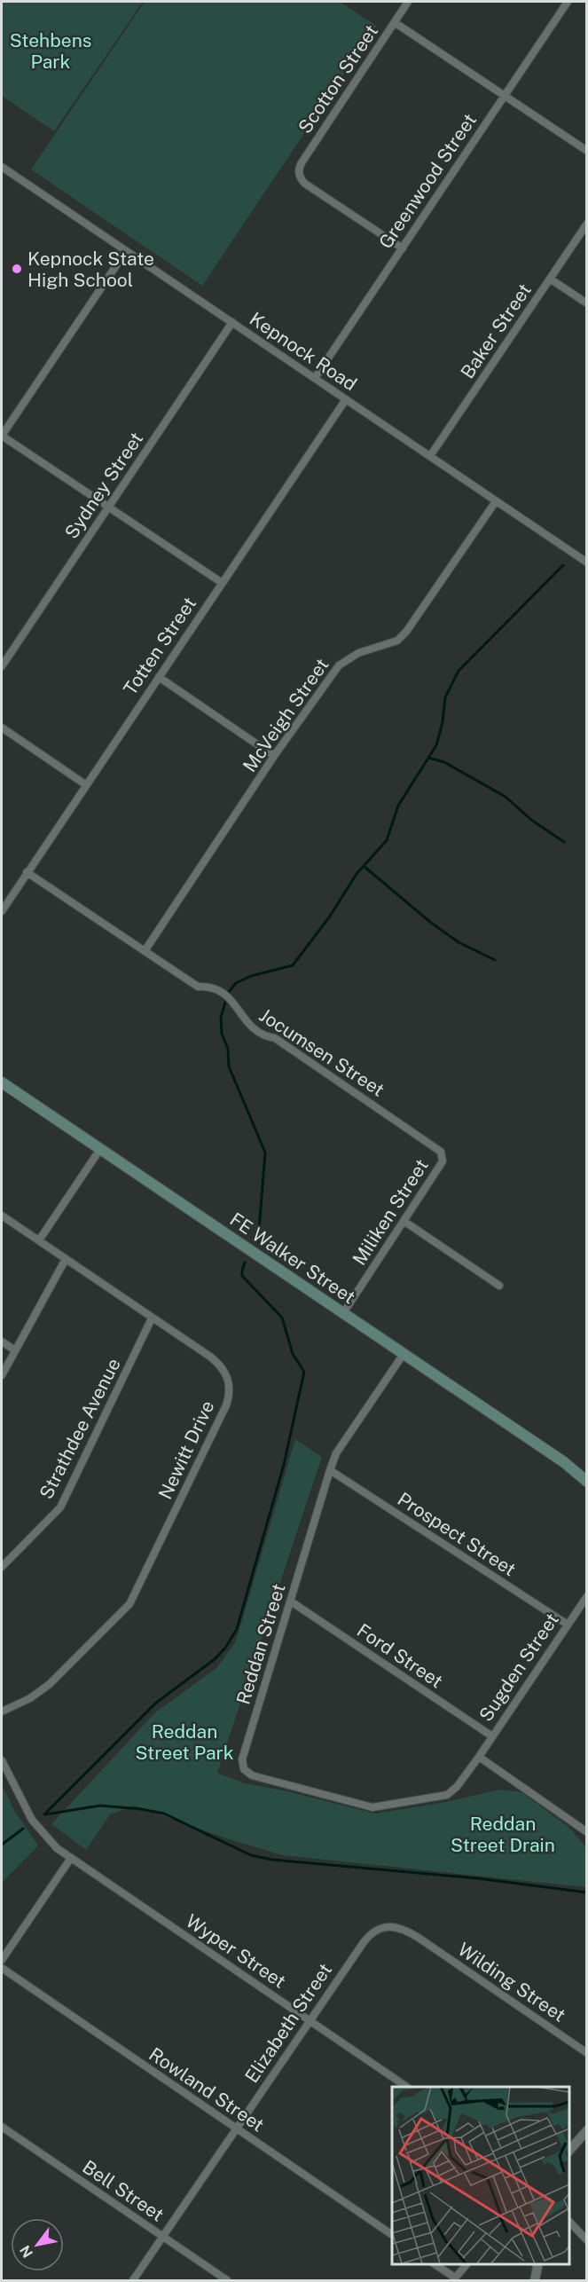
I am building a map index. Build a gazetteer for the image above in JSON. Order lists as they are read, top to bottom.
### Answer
{
  "streets": {
    "main road": ["FE Walker Street"],
    "street": [
      "Scotton Street",
      "Greenwood Street",
      "Baker Street",
      "Kepnock Road",
      "Sydney Street",
      "Totten Street",
      "McVeigh Street",
      "Jocumsen Street",
      "Miliken Street",
      "Strathdee Avenue",
      "Newitt Drive",
      "Prospect Street",
      "Reddan Street",
      "Ford Street",
      "Sugden Street",
      "Wyper Street",
      "Wilding Street",
      "Elizabeth Street",
      "Rowland Street",
      "Bell Street"
    ]
  },
  "crossings": [
    ["Scotton Street", "Greenwood Street"],
    ["Greenwood Street", "Kepnock Road"],
    ["Baker Street", "Kepnock Road"],
    ["Kepnock Road", "Sydney Street"],
    ["Kepnock Road", "Totten Street"],
    ["Kepnock Road", "McVeigh Street"],
    ["Totten Street", "Jocumsen Street"],
    ["McVeigh Street", "Jocumsen Street"],
    ["Jocumsen Street", "Miliken Street"],
    ["Miliken Street", "FE Walker Street"],
    ["FE Walker Street", "Reddan Street"],
    ["Strathdee Avenue", "Newitt Drive"],
    ["Prospect Street", "Reddan Street"],
    ["Prospect Street", "Sugden Street"],
    ["Reddan Street", "Ford Street"],
    ["Reddan Street", "Sugden Street"],
    ["Ford Street", "Sugden Street"],
    ["Wyper Street", "Elizabeth Street"],
    ["Wilding Street", "Elizabeth Street"],
    ["Elizabeth Street", "Rowland Street"],
    ["Elizabeth Street", "Bell Street"]
  ],
  "parks": ["Stehbens Park", "Reddan Street Park", "Reddan Street Drain"],
  "places": ["Kepnock State High School"],
  "north": "bottom left"
}
